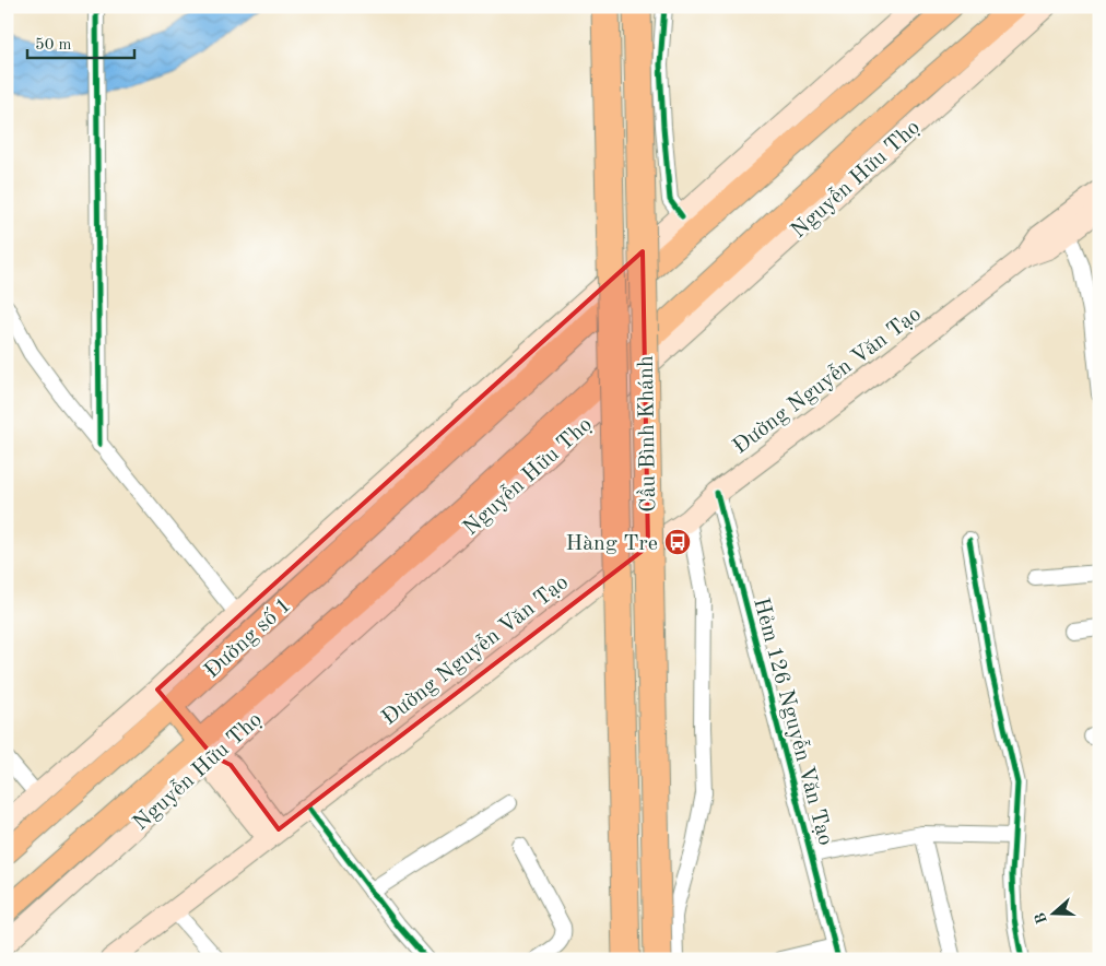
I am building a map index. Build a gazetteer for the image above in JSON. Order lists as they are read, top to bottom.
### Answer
{
  "streets": {
    "highway": ["Cầu Bình Khánh"],
    "main road": ["Nguyễn Hữu Thọ", "Đường Nguyễn Văn Tạo", "Đường số 1"],
    "street": ["Hẻm 126 Nguyễn Văn Tạo"]
  },
  "crossings": [
    ["Đường Nguyễn Văn Tạo", "Hẻm 126 Nguyễn Văn Tạo"]
  ],
  "places": {
    "bus stop": ["Hàng Tre"]
  },
  "scale_bar": "50 m",
  "north": "left"
}
